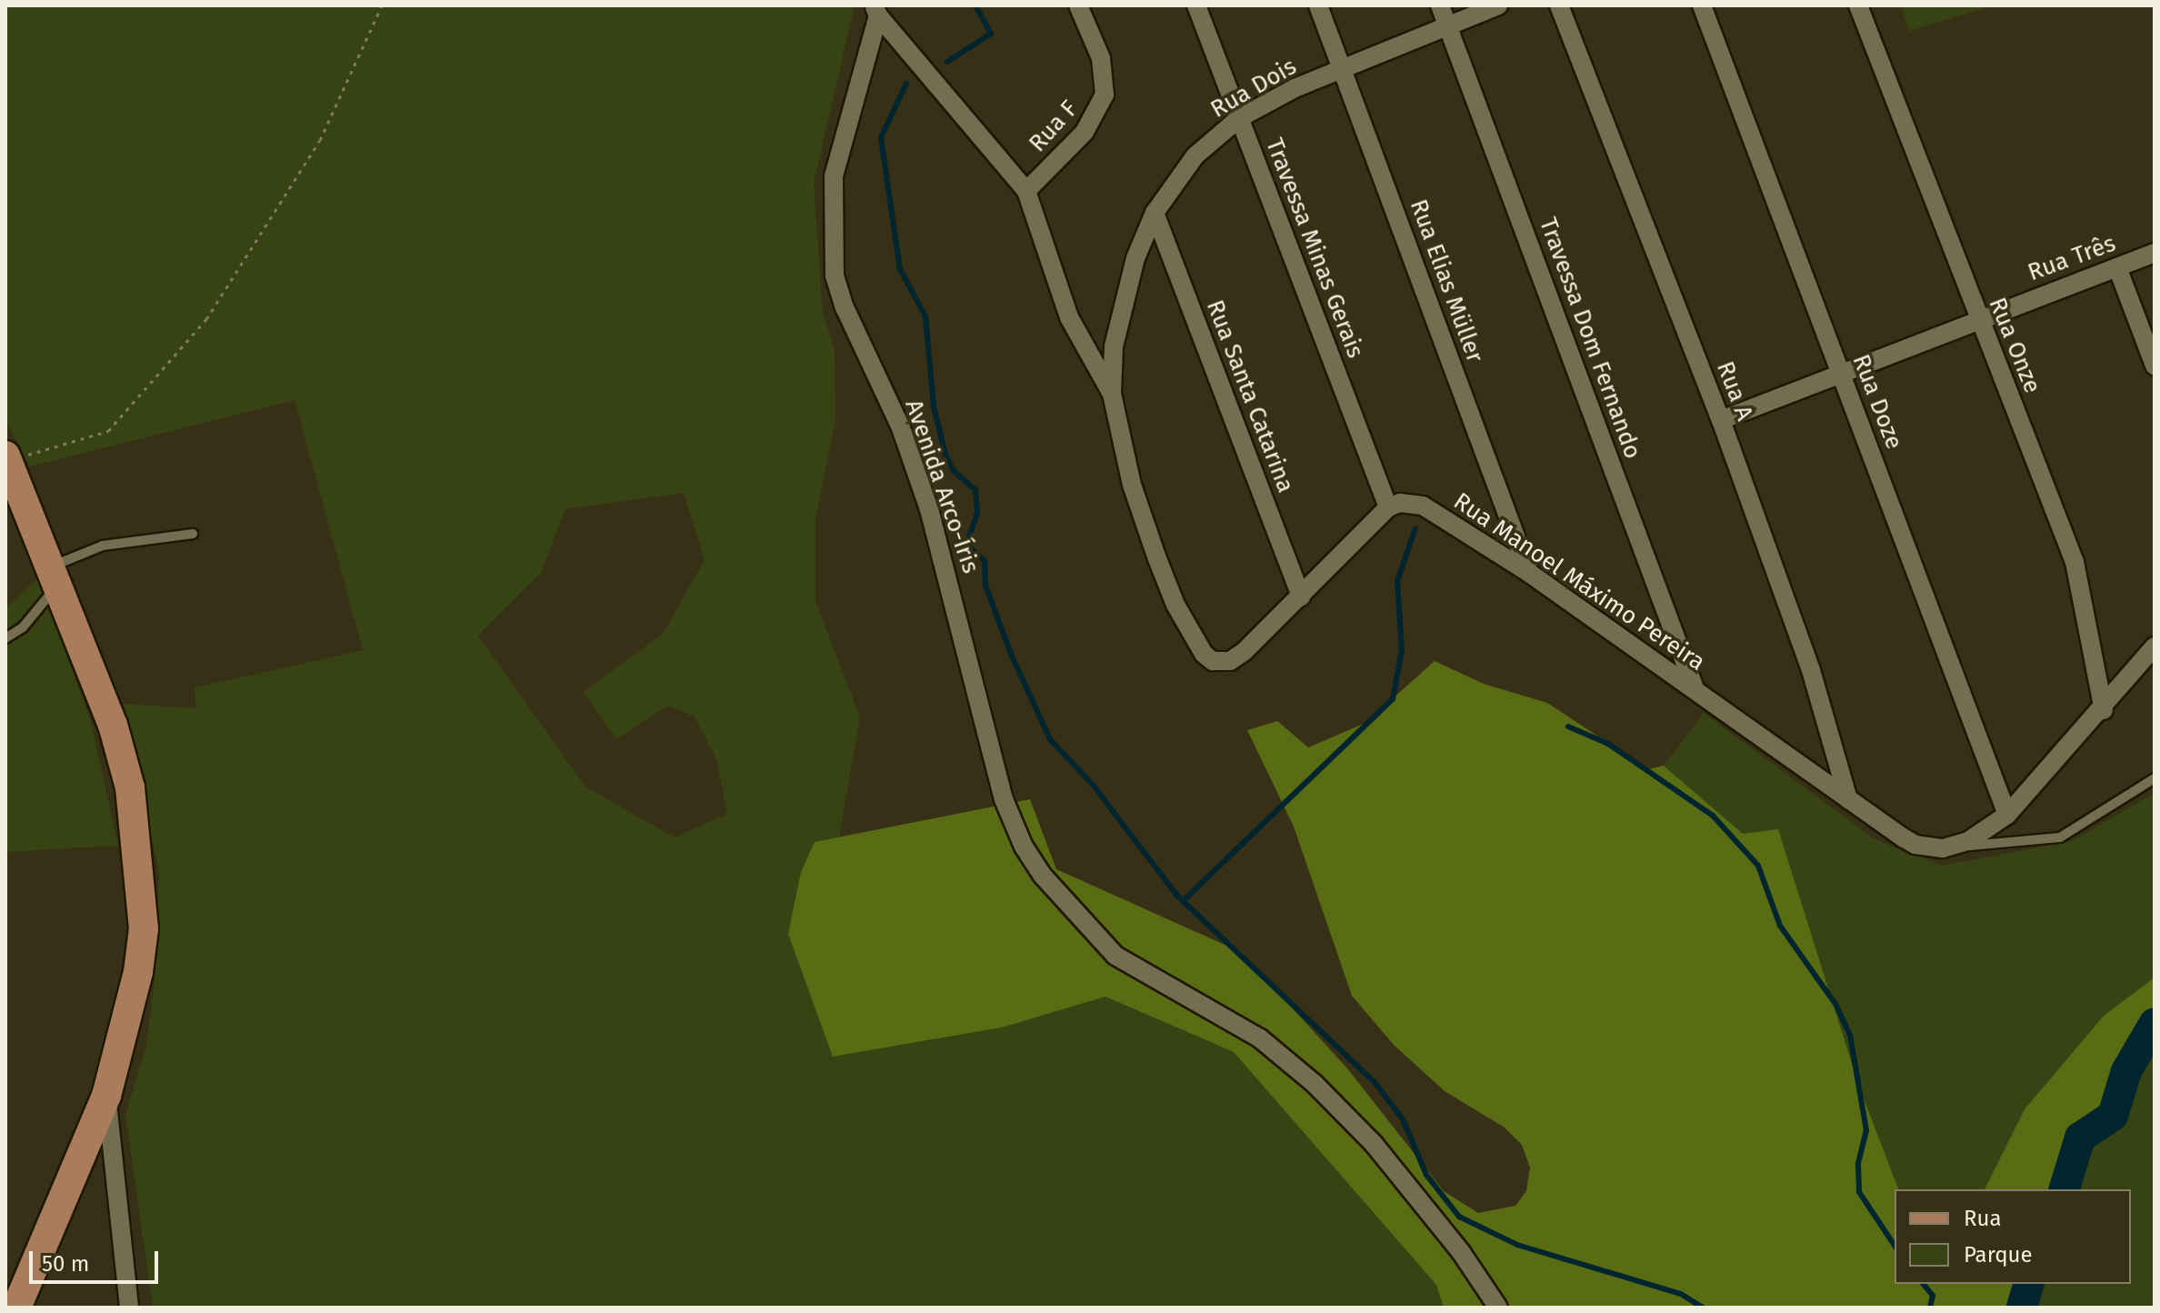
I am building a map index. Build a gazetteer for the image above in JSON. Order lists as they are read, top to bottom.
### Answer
{
  "streets": {
    "street": [
      "Rua Dois",
      "Rua F",
      "Travessa Minas Gerais",
      "Rua Três",
      "Rua Elias Müller",
      "Travessa Dom Fernando",
      "Rua Onze",
      "Rua A",
      "Rua Santa Catarina",
      "Rua Doze",
      "Avenida Arco-Íris",
      "Rua Manoel Máximo Pereira"
    ]
  },
  "crossings": [
    ["Rua Dois", "Travessa Minas Gerais"],
    ["Rua Dois", "Rua Elias Müller"],
    ["Rua Dois", "Travessa Dom Fernando"],
    ["Rua Dois", "Rua Santa Catarina"],
    ["Travessa Minas Gerais", "Rua Manoel Máximo Pereira"],
    ["Rua Três", "Rua Onze"],
    ["Rua Três", "Rua A"],
    ["Rua Três", "Rua Doze"],
    ["Rua Elias Müller", "Rua Manoel Máximo Pereira"],
    ["Travessa Dom Fernando", "Rua Manoel Máximo Pereira"],
    ["Rua A", "Rua Manoel Máximo Pereira"]
  ],
  "legend": ["Rua", "Parque"],
  "scale_bar": "50 m"
}
